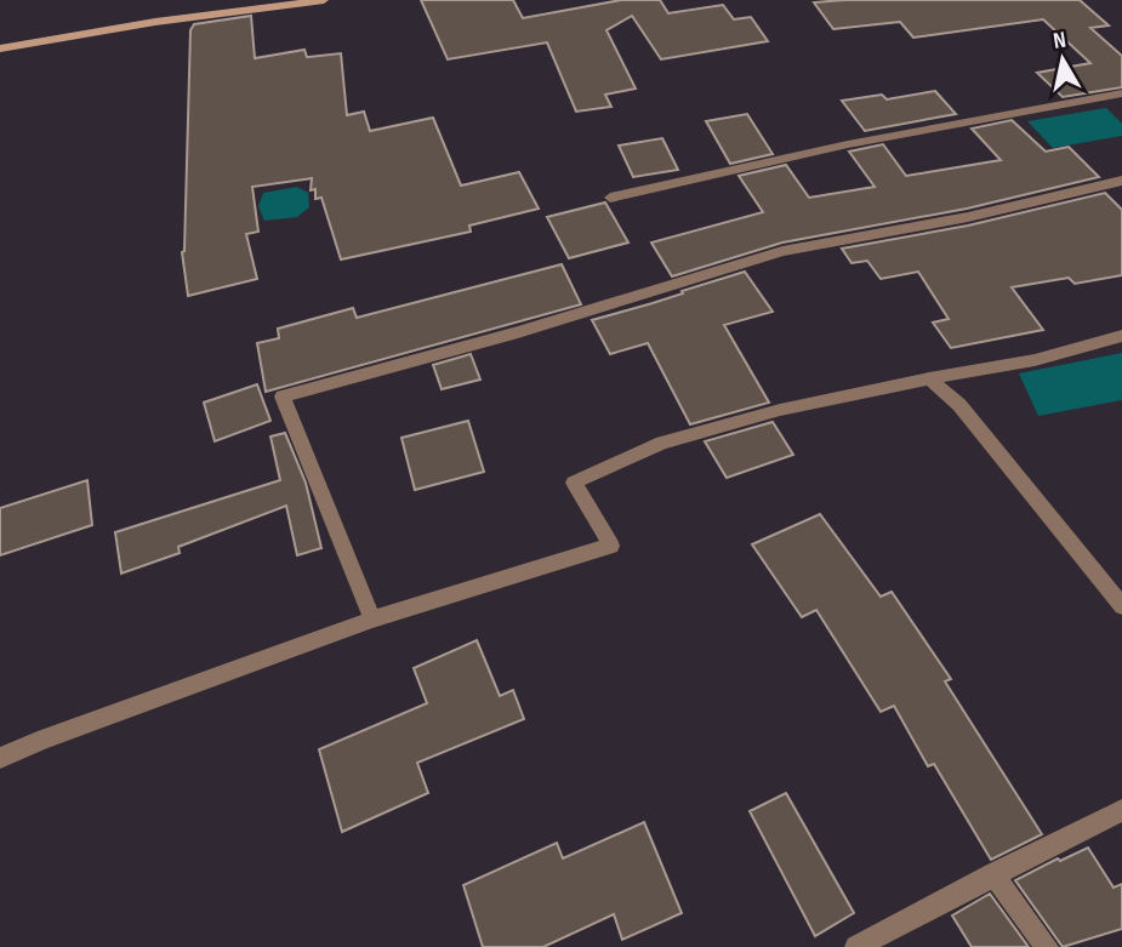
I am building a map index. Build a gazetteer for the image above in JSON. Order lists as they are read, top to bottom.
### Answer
{
  "north": "top"
}
